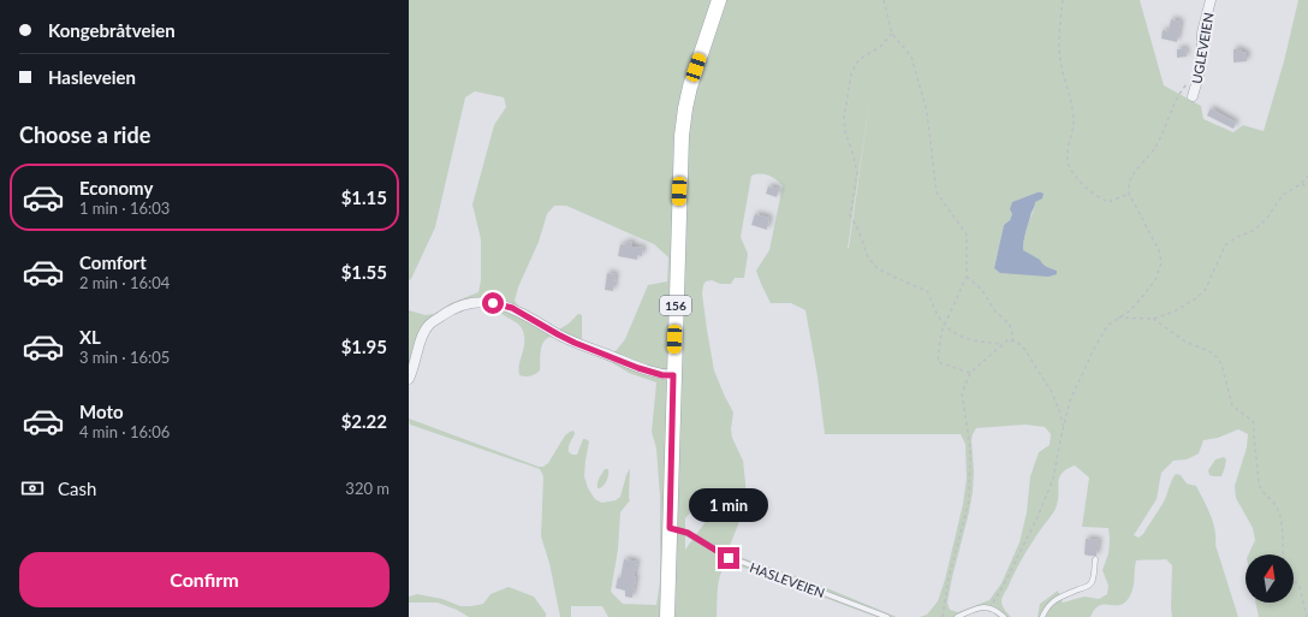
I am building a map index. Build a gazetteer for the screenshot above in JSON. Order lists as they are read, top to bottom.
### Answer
{
  "streets": {
    "main road": ["156"],
    "street": ["UGLEVEIEN"],
    "lane": ["HASLEVEIEN"]
  },
  "crossings": [
    ["156", "HASLEVEIEN"]
  ],
  "north": "top",
  "page": {
    "banner": ["Kongebråtveien", "Hasleveien"],
    "heading": "Choose a ride",
    "list": [
      {
        "name": "Economy",
        "note": "1 min · 16:03",
        "value": "$1.15"
      },
      {
        "name": "Comfort",
        "note": "2 min · 16:04",
        "value": "$1.55"
      },
      {
        "name": "XL",
        "note": "3 min · 16:05",
        "value": "$1.95"
      },
      {
        "name": "Moto",
        "note": "4 min · 16:06",
        "value": "$2.22"
      }
    ],
    "pay": ["Cash", "320 m"],
    "bubble": "1 min",
    "buttons": "Confirm"
  }
}
